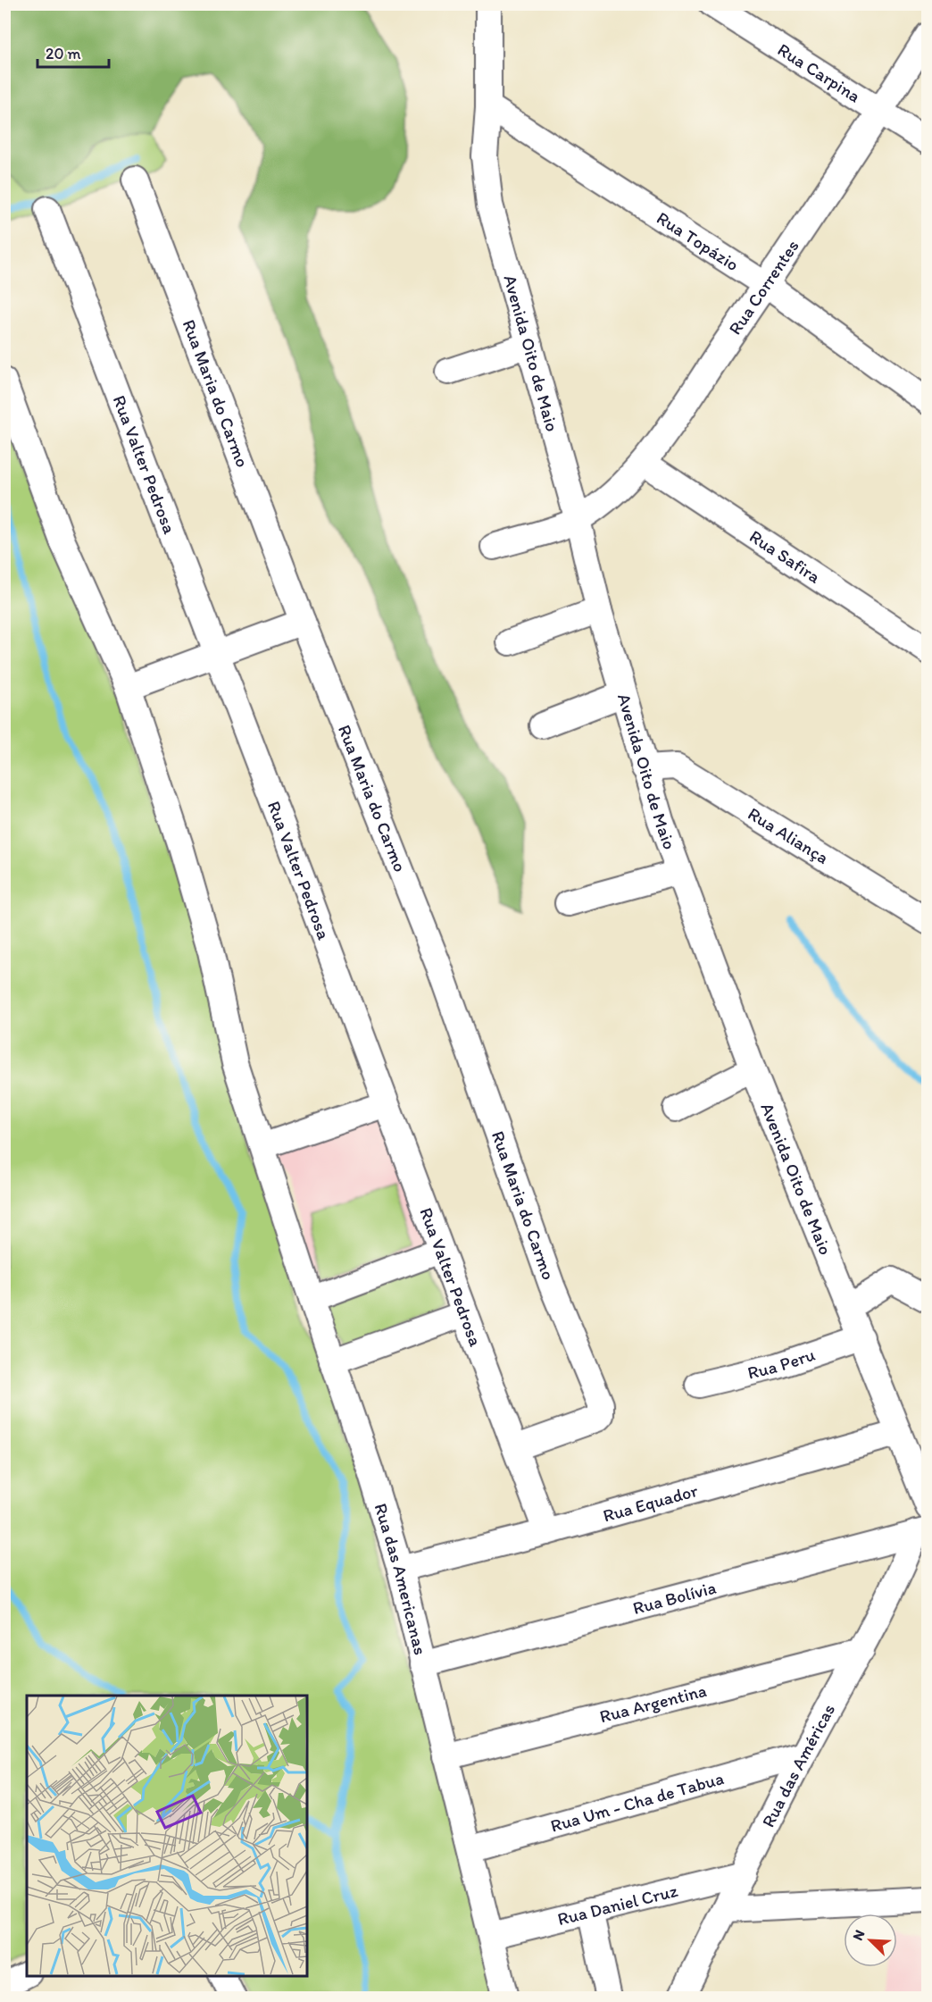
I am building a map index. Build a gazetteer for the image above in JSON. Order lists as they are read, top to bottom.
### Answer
{
  "streets": {
    "street": [
      "Rua Carpina",
      "Rua Topázio",
      "Rua Correntes",
      "Avenida Oito de Maio",
      "Rua Maria do Carmo",
      "Rua Valter Pedrosa",
      "Rua Safira",
      "Rua Aliança",
      "Rua Peru",
      "Rua Equador",
      "Rua das Americanas",
      "Rua Bolívia",
      "Rua Argentina",
      "Rua das Américas",
      "Rua Um - Cha de Tabua",
      "Rua Daniel Cruz"
    ]
  },
  "crossings": [
    ["Rua Carpina", "Rua Correntes"],
    ["Rua Topázio", "Rua Correntes"],
    ["Rua Topázio", "Avenida Oito de Maio"],
    ["Rua Correntes", "Avenida Oito de Maio"],
    ["Rua Correntes", "Rua Safira"],
    ["Avenida Oito de Maio", "Rua Aliança"],
    ["Avenida Oito de Maio", "Rua Peru"],
    ["Avenida Oito de Maio", "Rua Equador"],
    ["Rua Maria do Carmo", "Rua Valter Pedrosa"],
    ["Rua Valter Pedrosa", "Rua Equador"],
    ["Rua Equador", "Rua das Americanas"],
    ["Rua das Americanas", "Rua Bolívia"],
    ["Rua das Americanas", "Rua Argentina"],
    ["Rua das Americanas", "Rua Um - Cha de Tabua"],
    ["Rua das Americanas", "Rua Daniel Cruz"],
    ["Rua Bolívia", "Rua das Américas"],
    ["Rua Argentina", "Rua das Américas"],
    ["Rua das Américas", "Rua Um - Cha de Tabua"],
    ["Rua das Américas", "Rua Daniel Cruz"]
  ],
  "scale_bar": "20 m",
  "north": "top left"
}
